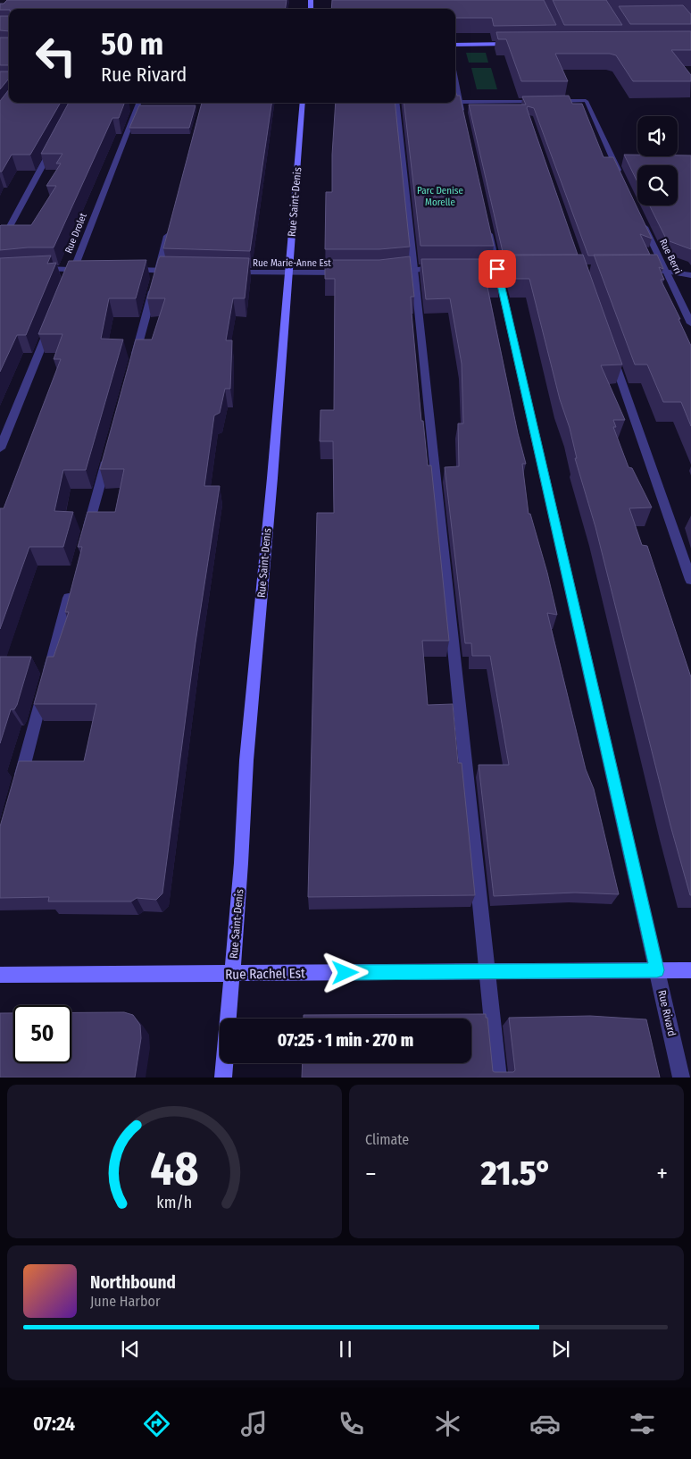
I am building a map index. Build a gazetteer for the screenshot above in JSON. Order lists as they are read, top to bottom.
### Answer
{
  "streets": {
    "main road": ["Rue Saint-Denis", "Rue Rachel Est"],
    "street": [
      "Rue Drolet",
      "Rue Berri",
      "Rue Marie-Anne Est",
      "Rue Rivard"
    ]
  },
  "crossings": [
    ["Rue Saint-Denis", "Rue Marie-Anne Est"],
    ["Rue Saint-Denis", "Rue Rachel Est"],
    ["Rue Rachel Est", "Rue Rivard"]
  ],
  "parks": ["Parc Denise Morelle"],
  "page": {
    "turn": ["50 m", "Rue Rivard"],
    "limit": "50",
    "trip": "07:25 · 1 min · 270 m",
    "tile": "Climate",
    "heat": ["−", "21.5°", "+"],
    "song": ["Northbound", "June Harbor"],
    "tabs": "07:24",
    "gauge": ["48", "km/h"]
  }
}
